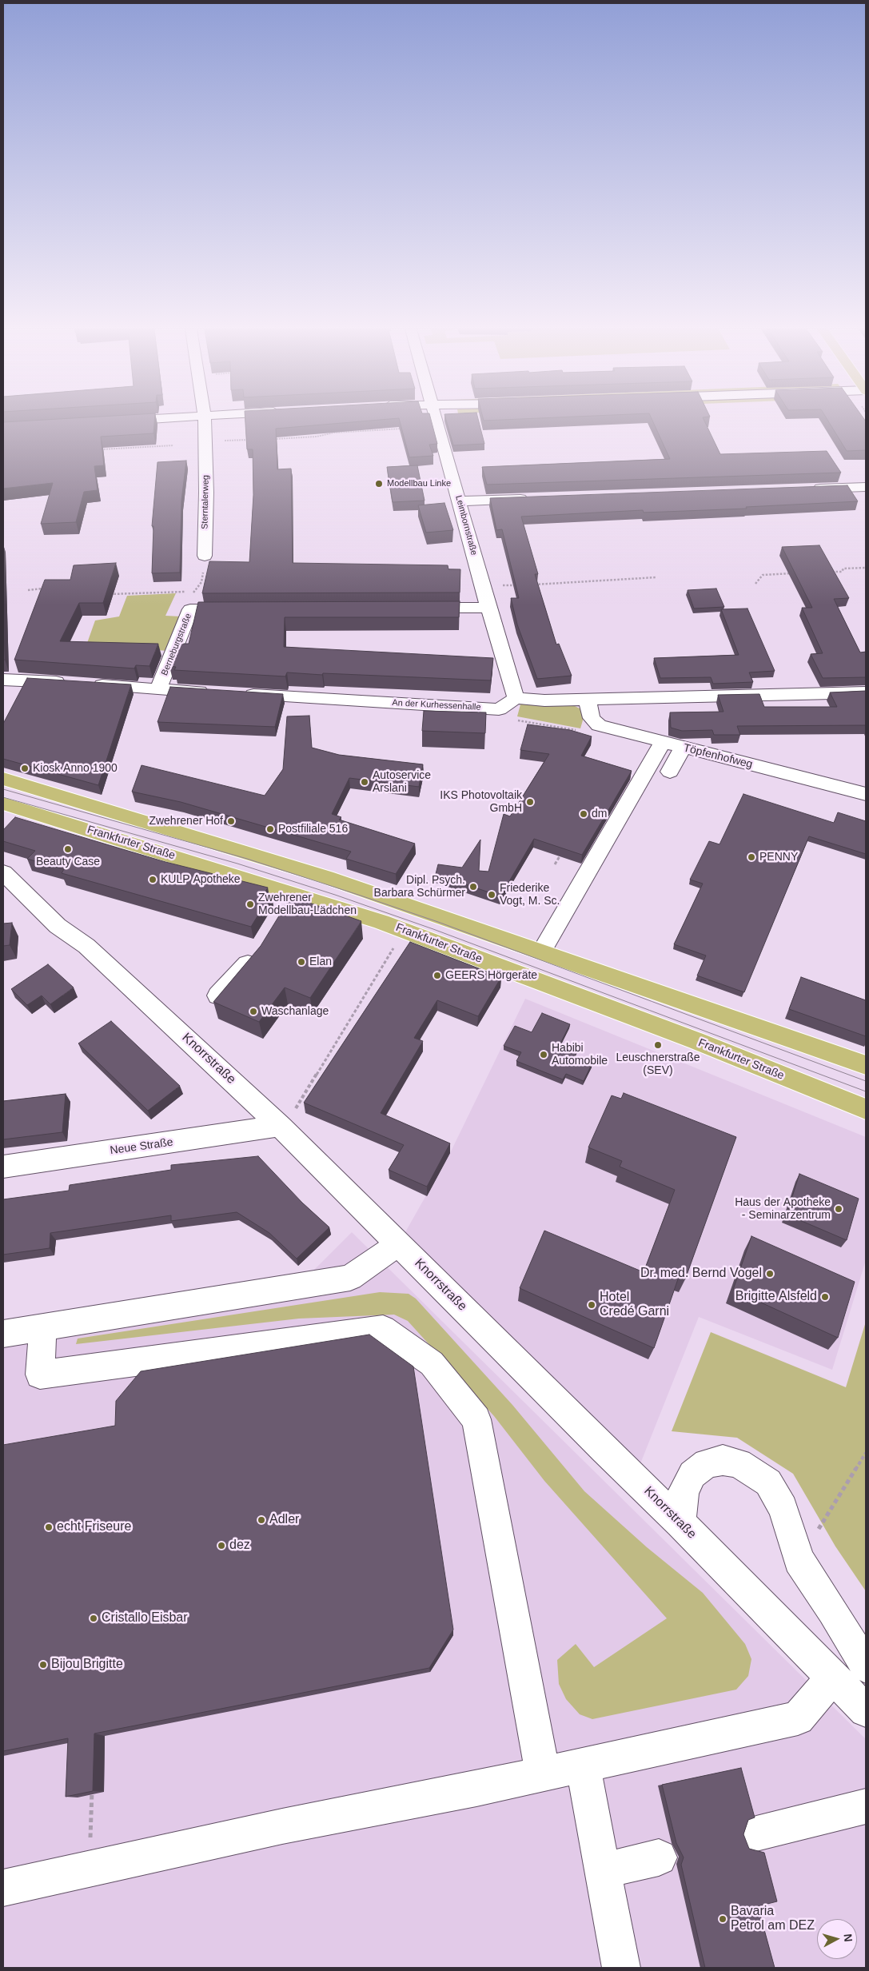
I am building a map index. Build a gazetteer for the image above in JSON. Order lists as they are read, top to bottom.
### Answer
{
  "streets": {
    "main road": ["Frankfurter Straße"],
    "street": [
      "Sterntalerweg",
      "Leimbornstraße",
      "Berneburgstraße",
      "An der Kurhessenhalle",
      "Töpfenhofweg",
      "Knorrstraße",
      "Neue Straße"
    ]
  },
  "crossings": [
    ["Leimbornstraße", "An der Kurhessenhalle"],
    ["Knorrstraße", "Neue Straße"]
  ],
  "places": [
    "Modellbau Linke",
    "Kiosk Anno 1900",
    "Autoservice Arslani",
    "IKS Photovoltaik GmbH",
    "dm",
    "Zwehrener Hof",
    "Postfiliale 516",
    "Beauty Case",
    "PENNY",
    "KULP Apotheke",
    "Dipl. Psych. Barbara Schürmer",
    "Friederike Vogt, M. Sc.",
    "Zwehrener Modellbau-Lädchen",
    "Elan",
    "GEERS Hörgeräte",
    "Waschanlage",
    "Leuschnerstraße (SEV)",
    "Habibi Automobile",
    "Haus der Apotheke - Seminarzentrum",
    "Dr. med. Bernd Vogel",
    "Brigitte Alsfeld",
    "Hotel Credé Garni",
    "Adler",
    "echt Friseure",
    "dez",
    "Cristallo Eisbar",
    "Bijou Brigitte",
    "Bavaria Petrol am DEZ"
  ],
  "north": "right"
}
